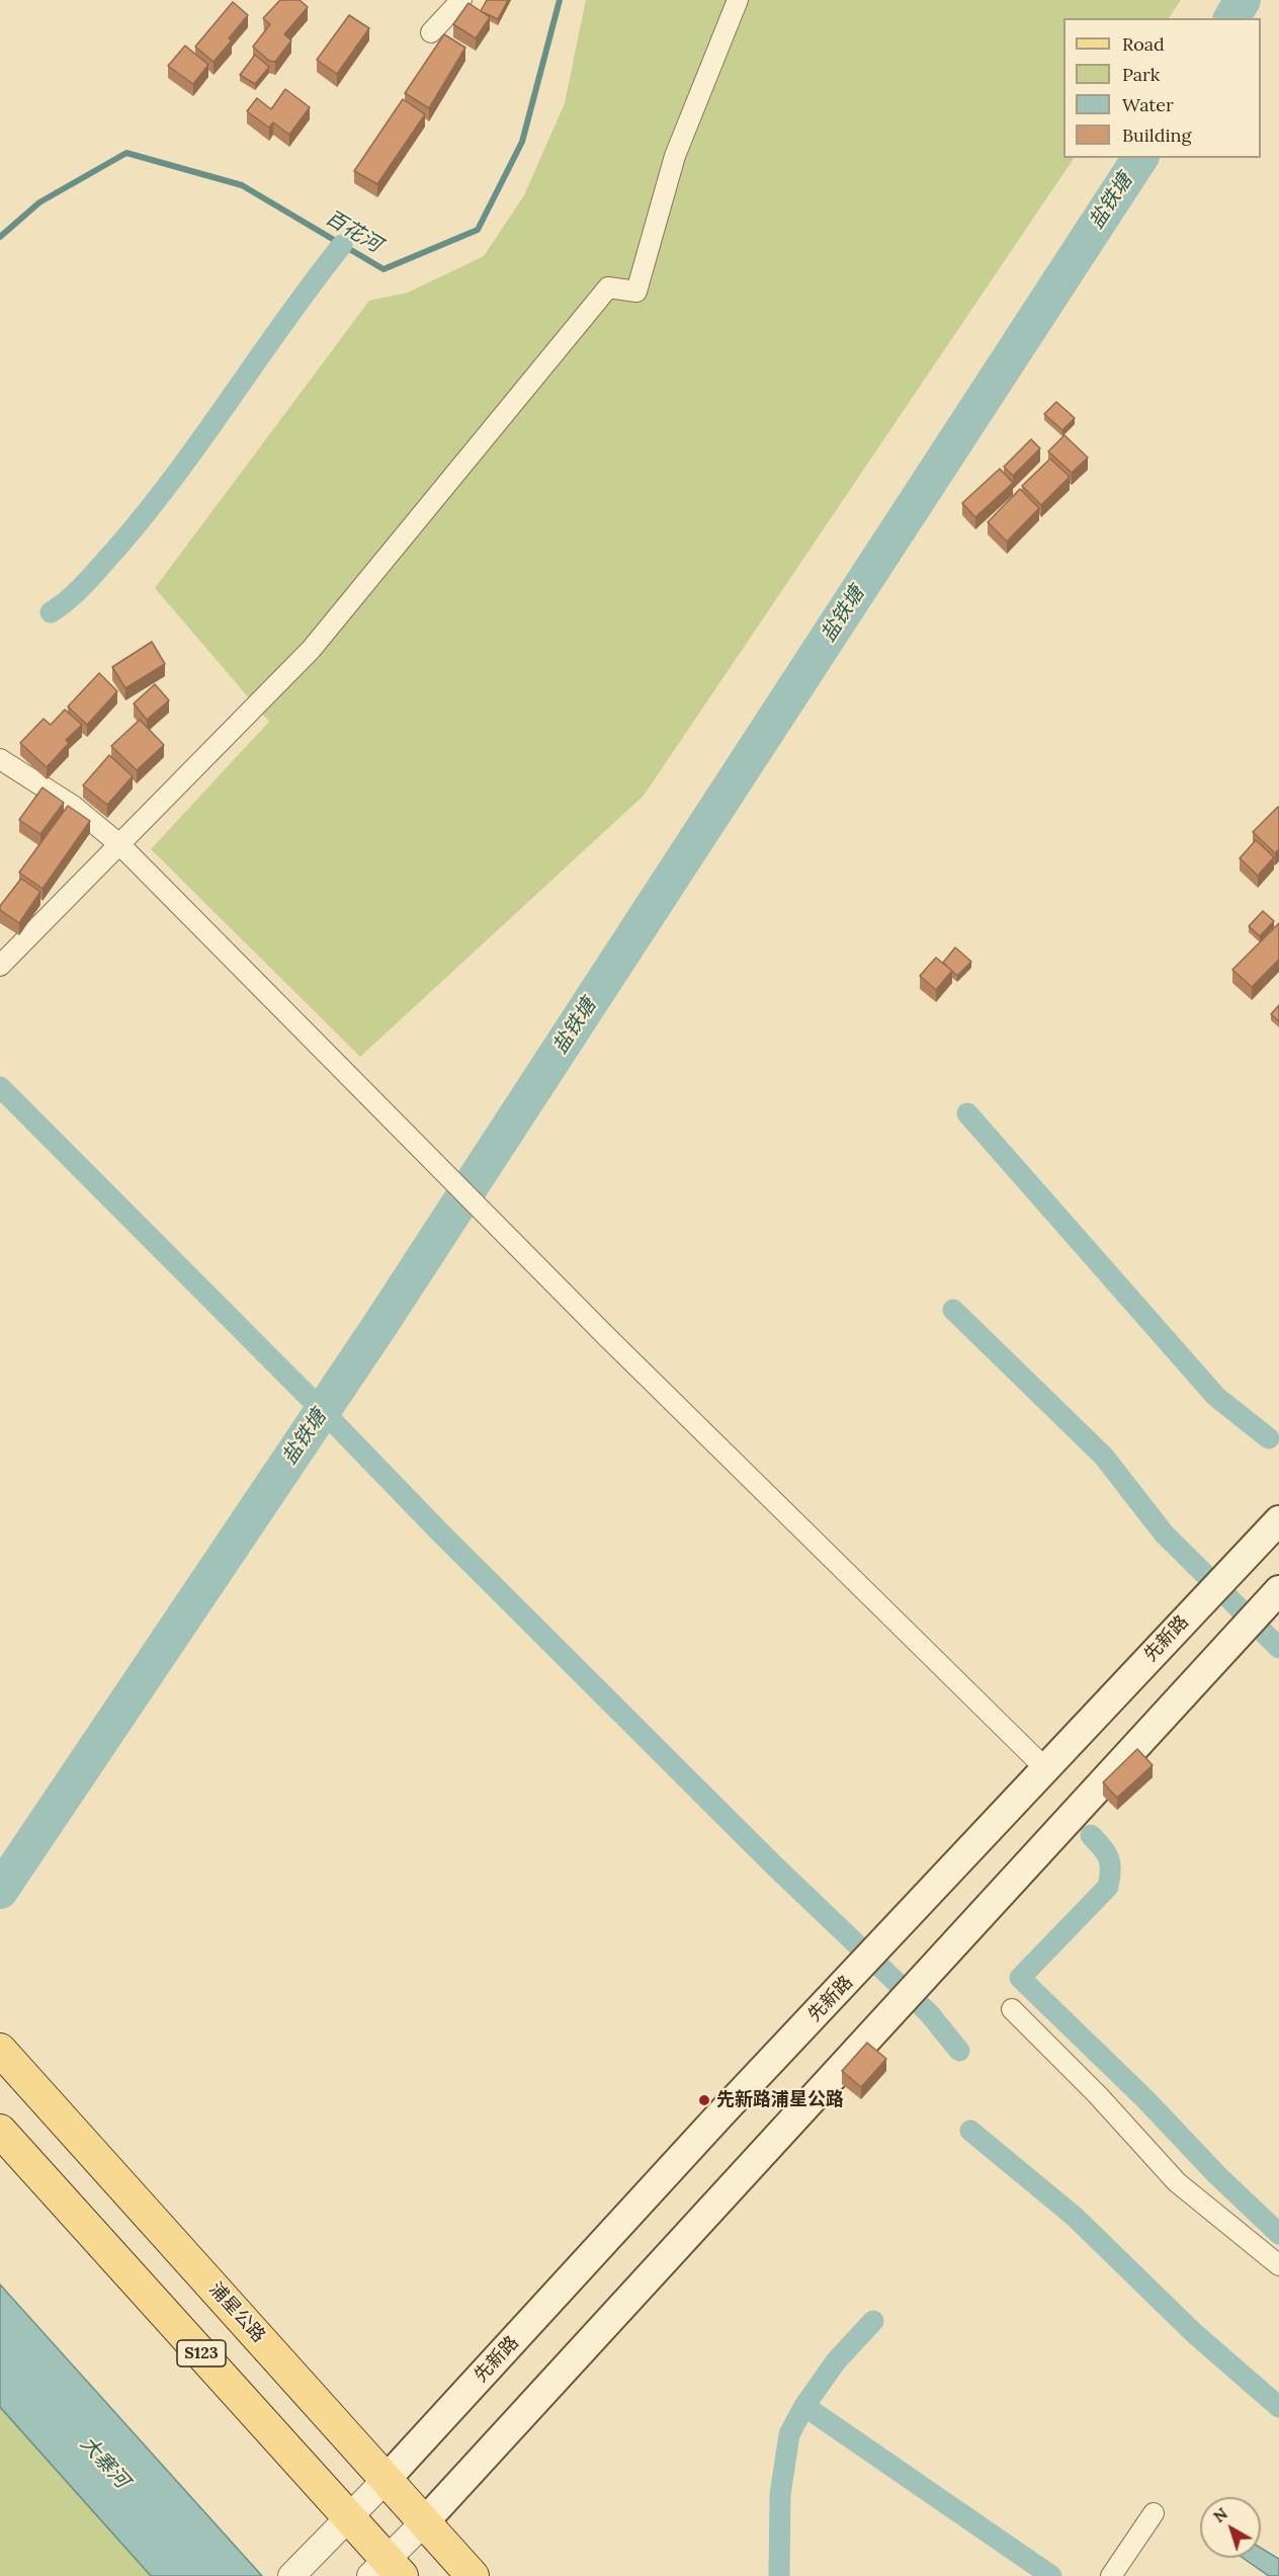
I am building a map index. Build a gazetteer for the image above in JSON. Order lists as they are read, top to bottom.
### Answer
{
  "streets": {
    "main road": ["先新路", "浦星公路", "S123"]
  },
  "crossings": [
    ["先新路", "浦星公路"]
  ],
  "water": ["盐铁塘", "百花河", "大寨河"],
  "places": ["先新路浦星公路"],
  "legend": [
    "Road",
    "Park",
    "Water",
    "Building"
  ],
  "north": "top left"
}
